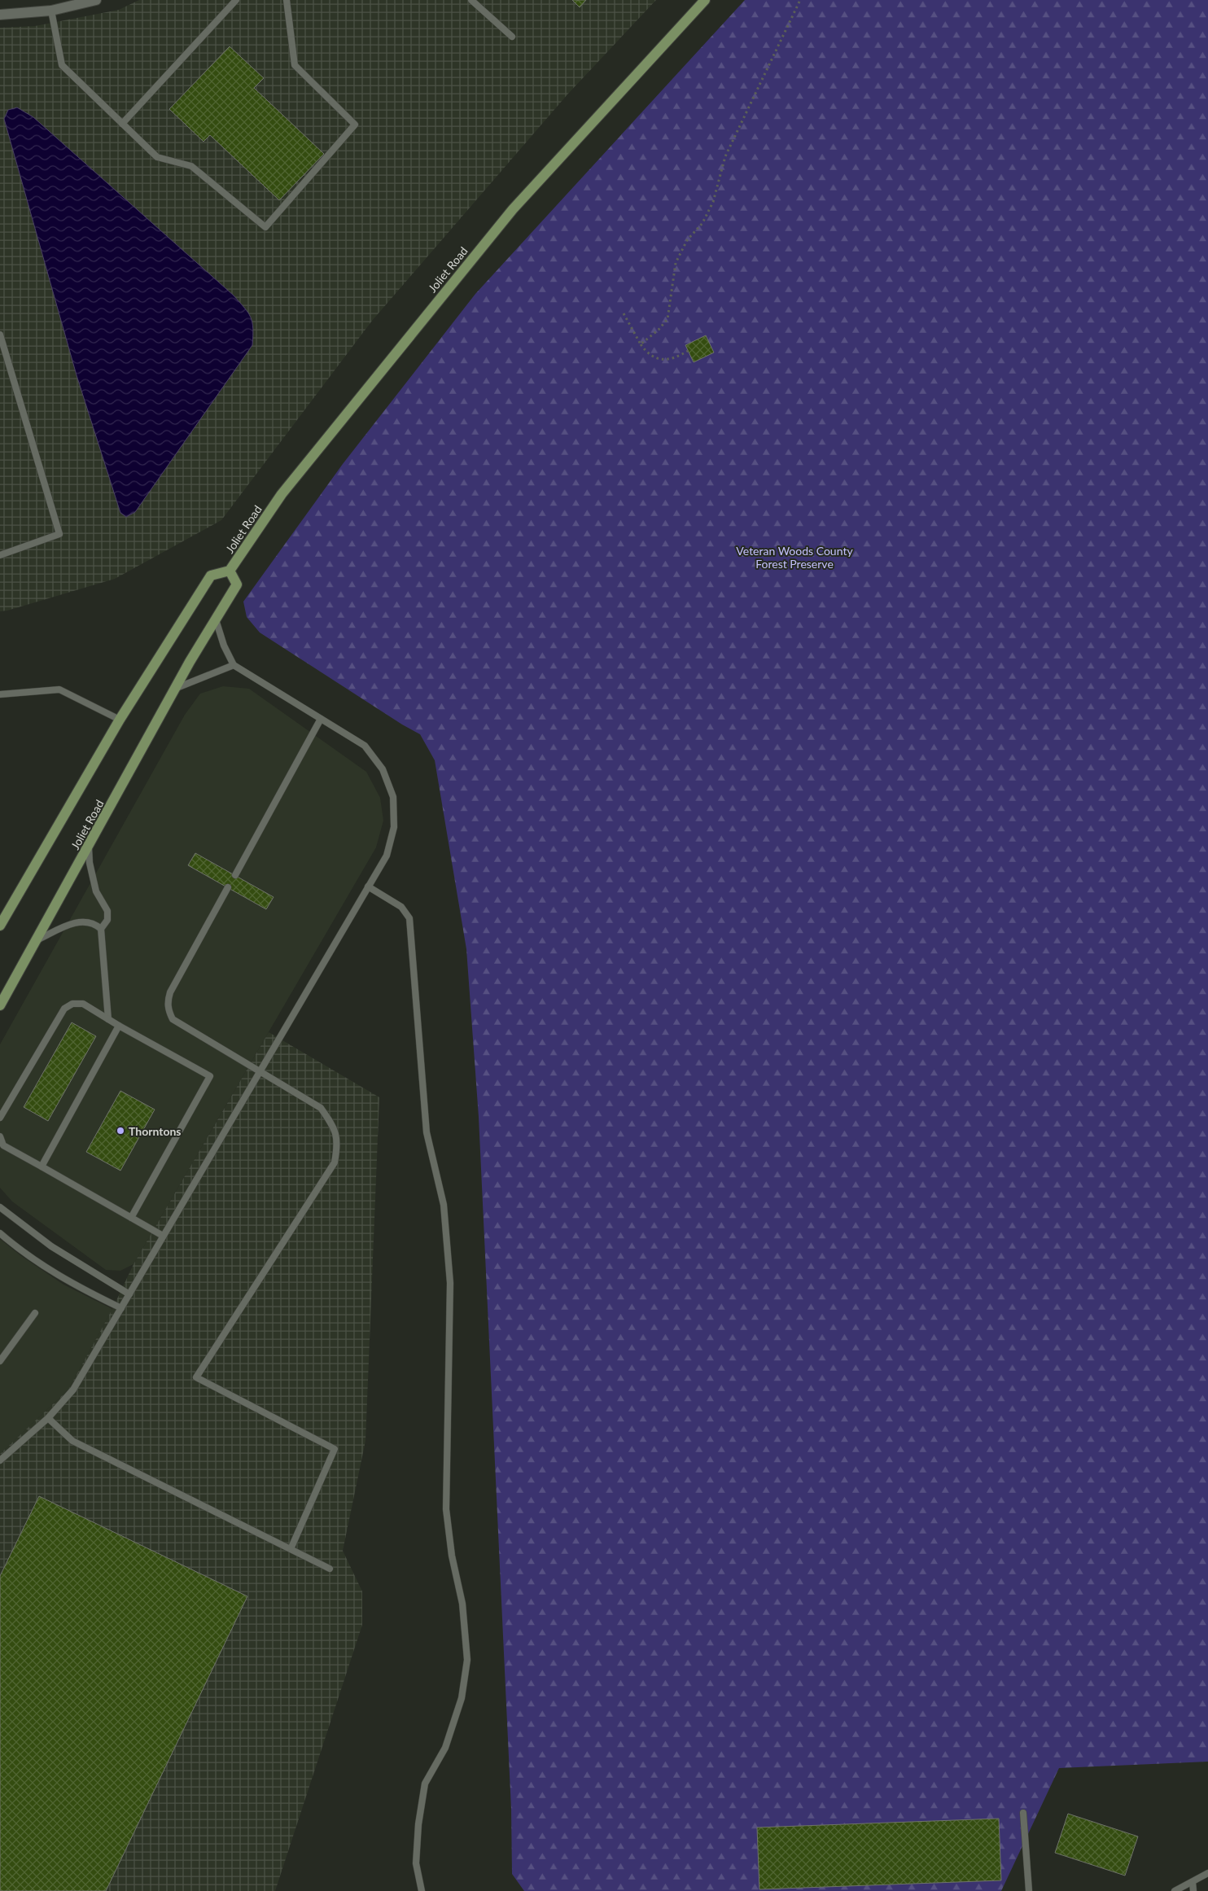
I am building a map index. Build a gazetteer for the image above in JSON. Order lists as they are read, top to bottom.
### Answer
{
  "streets": {
    "main road": ["Joliet Road"]
  },
  "parks": ["Veteran Woods County Forest Preserve"],
  "places": ["Thorntons"]
}
